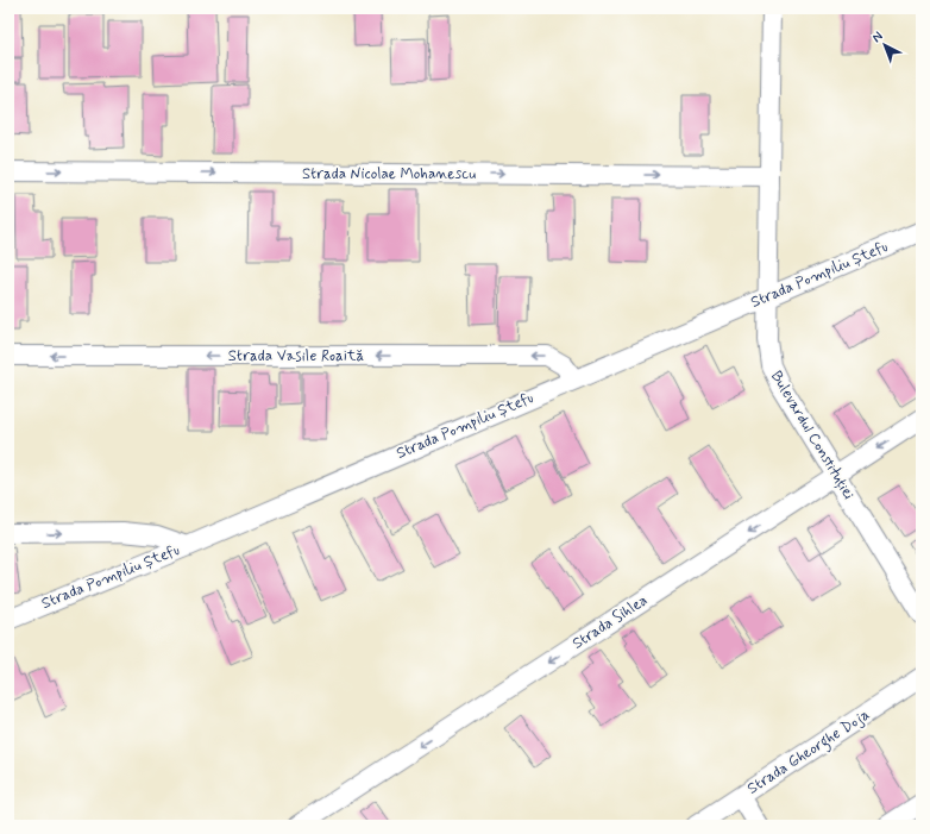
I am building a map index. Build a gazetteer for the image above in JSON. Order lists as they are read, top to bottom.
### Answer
{
  "streets": {
    "street": [
      "Strada Nicolae Mohanescu",
      "Strada Pompiliu Ștefu",
      "Strada Vasile Roaită",
      "Bulevardul Constituției",
      "Strada Sihlea",
      "Strada Gheorghe Doja"
    ]
  },
  "crossings": [
    ["Strada Nicolae Mohanescu", "Bulevardul Constituției"],
    ["Strada Pompiliu Ștefu", "Strada Vasile Roaită"],
    ["Strada Pompiliu Ștefu", "Bulevardul Constituției"],
    ["Bulevardul Constituției", "Strada Sihlea"]
  ],
  "one_way": ["Strada Nicolae Mohanescu", "Strada Vasile Roaită", "Strada Sihlea"],
  "north": "top left"
}
